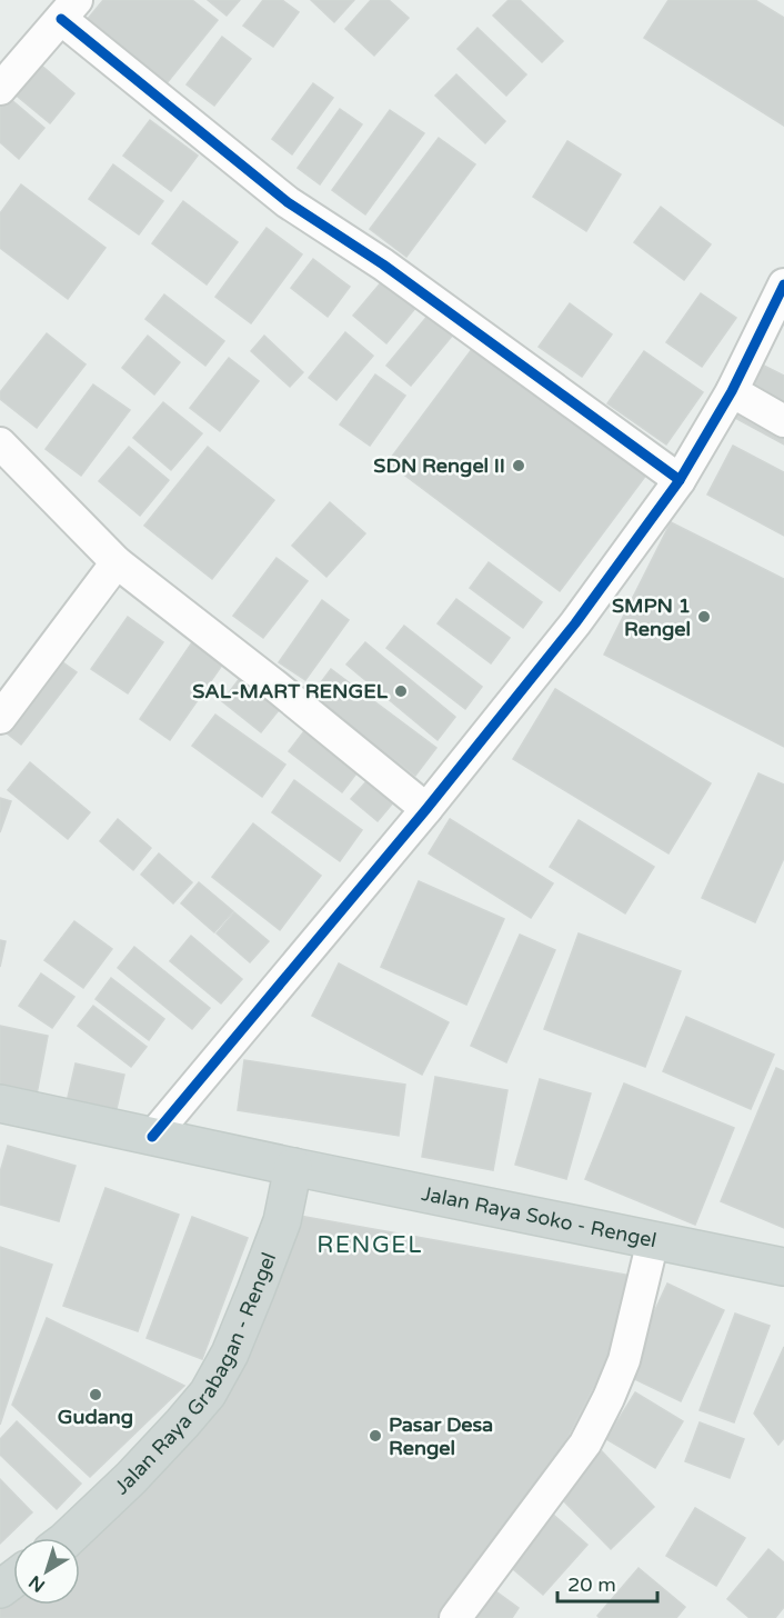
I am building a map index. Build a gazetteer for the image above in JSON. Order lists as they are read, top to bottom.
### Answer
{
  "streets": {
    "main road": ["Jalan Raya Soko - Rengel", "Jalan Raya Grabagan - Rengel"]
  },
  "crossings": [
    ["Jalan Raya Soko - Rengel", "Jalan Raya Grabagan - Rengel"]
  ],
  "districts": ["RENGEL"],
  "places": [
    "SDN Rengel II",
    "SMPN 1 Rengel",
    "SAL-MART RENGEL",
    "Gudang",
    "Pasar Desa Rengel"
  ],
  "scale_bar": "20 m",
  "north": "bottom left"
}
